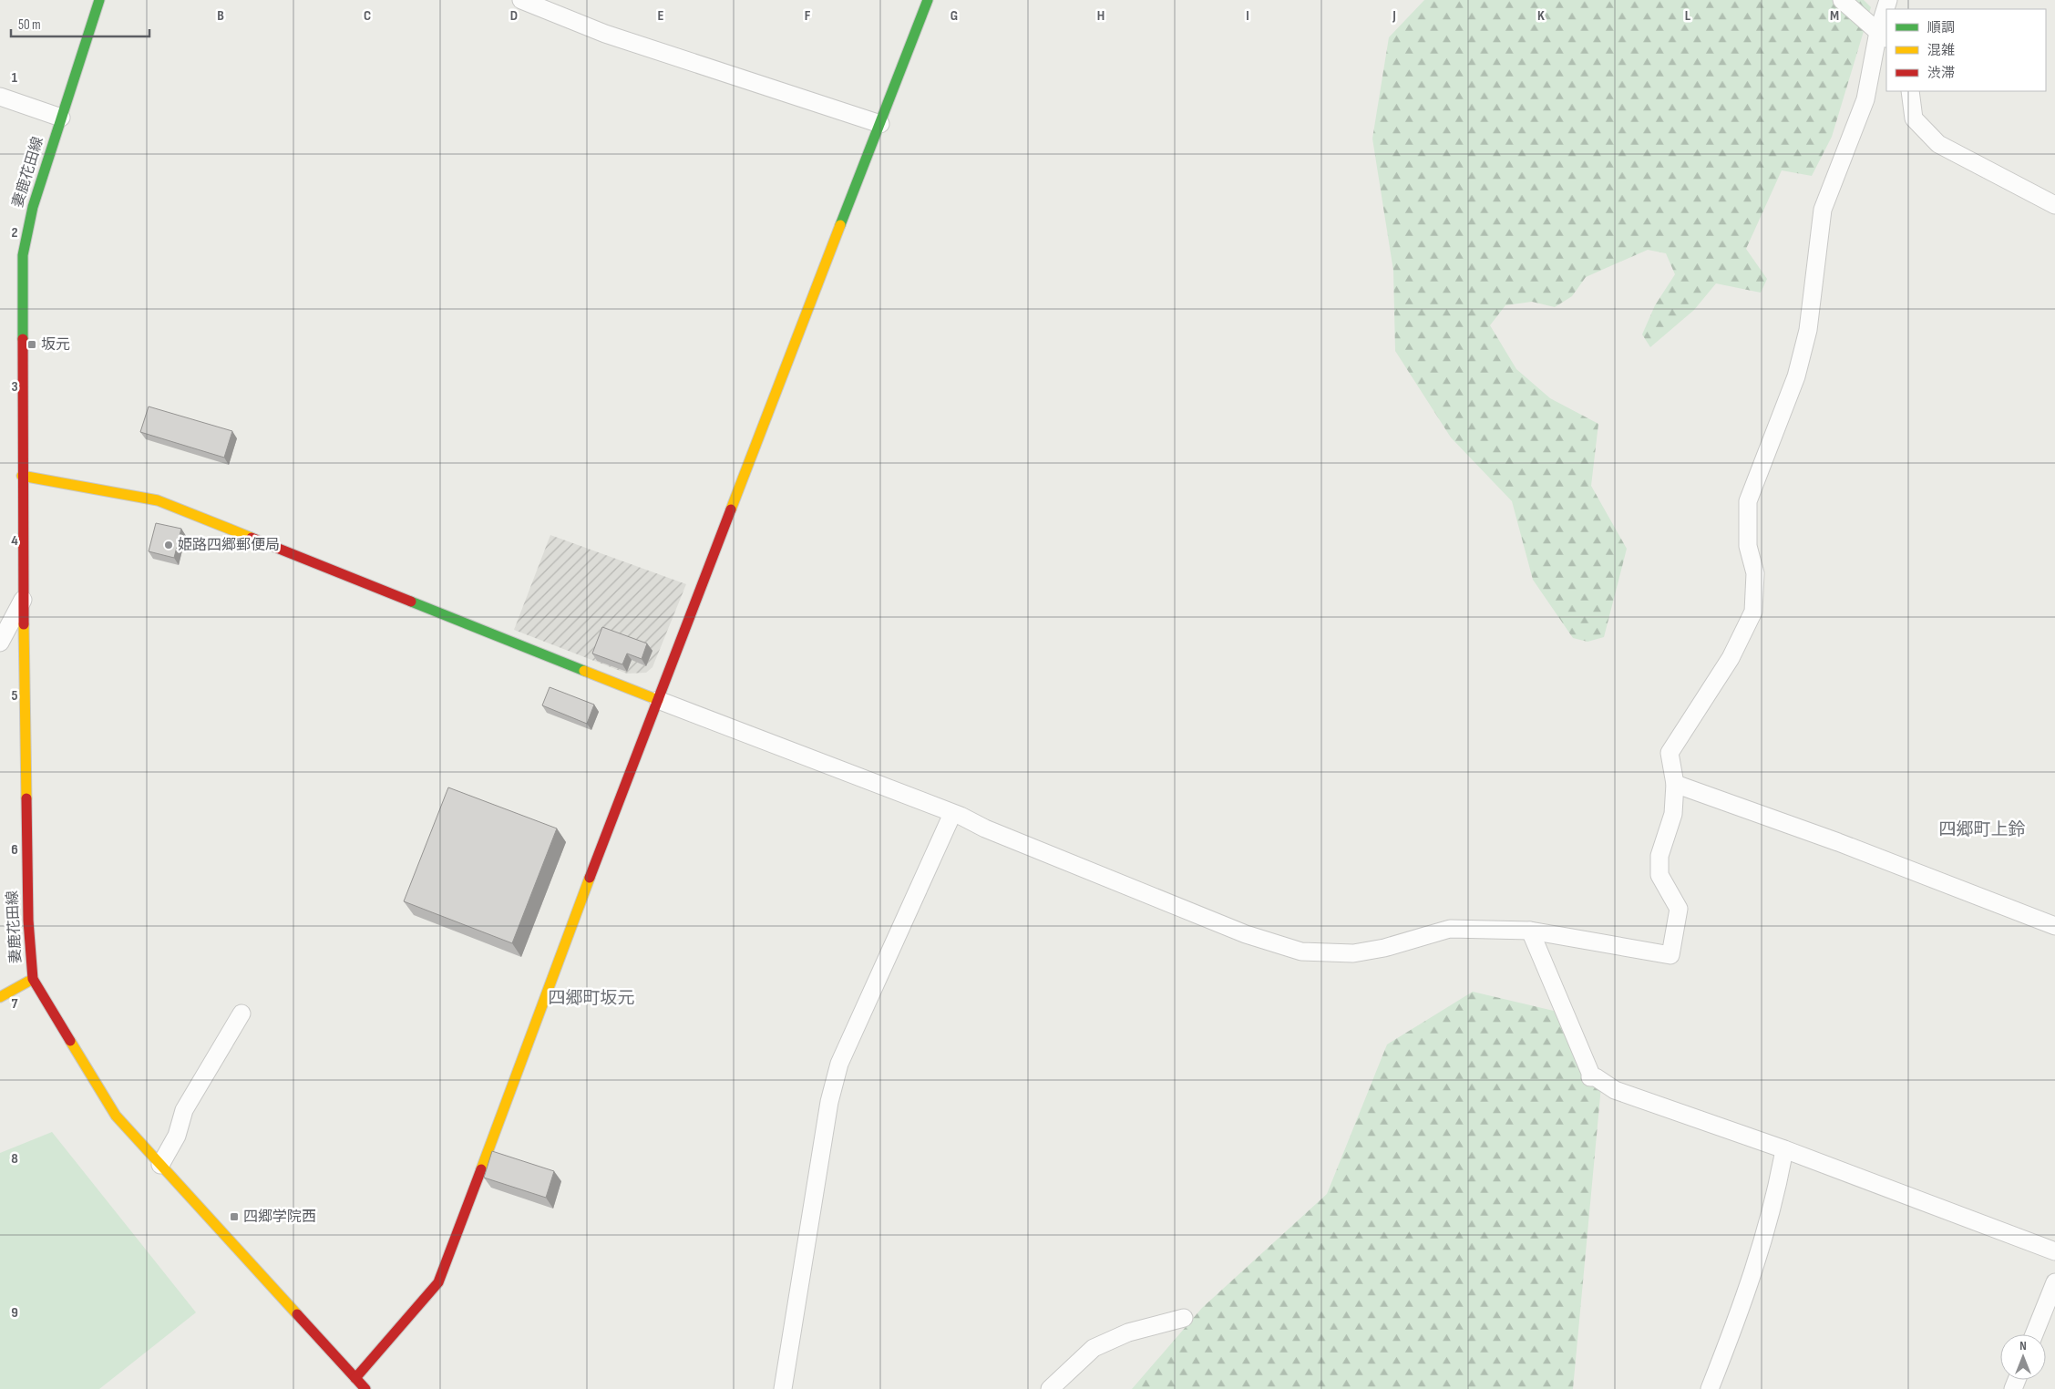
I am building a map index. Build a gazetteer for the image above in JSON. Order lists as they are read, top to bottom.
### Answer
{
  "streets": {
    "street": ["妻鹿花田線"]
  },
  "districts": ["四郷町上鈴", "四郷町坂元"],
  "places": {
    "transit": ["坂元", "四郷学院西"],
    "other": ["姫路四郷郵便局"]
  },
  "legend": ["順調", "混雑", "渋滞"],
  "scale_bar": "50 m",
  "north": "top",
  "grid": {
    "columns": [
      "B",
      "C",
      "D",
      "E",
      "F",
      "G",
      "H",
      "I",
      "J",
      "K",
      "L",
      "M"
    ],
    "rows": [
      "1",
      "2",
      "3",
      "4",
      "5",
      "6",
      "7",
      "8",
      "9"
    ]
  }
}
